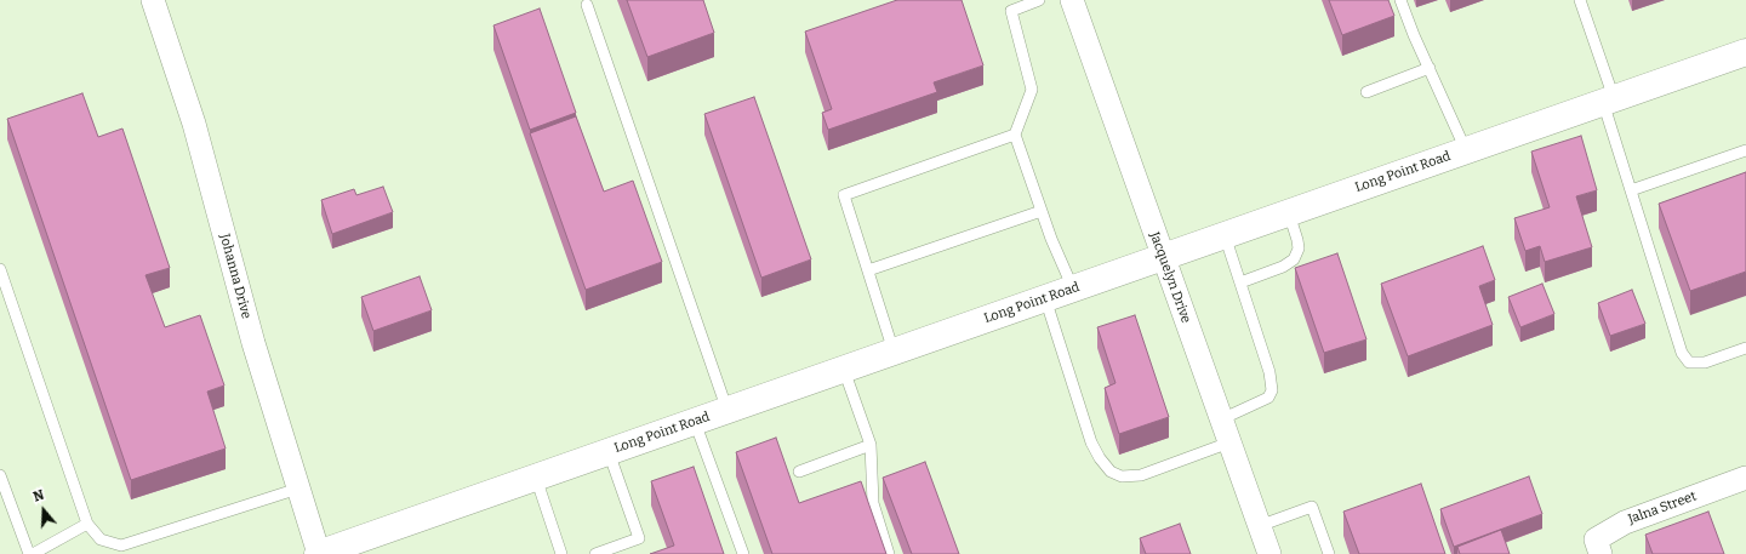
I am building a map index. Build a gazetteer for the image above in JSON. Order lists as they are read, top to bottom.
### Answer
{
  "streets": {
    "main road": ["Long Point Road"],
    "street": ["Johanna Drive", "Jacquelyn Drive", "Jalna Street"]
  },
  "crossings": [
    ["Long Point Road", "Johanna Drive"],
    ["Long Point Road", "Jacquelyn Drive"]
  ],
  "north": "top"
}
